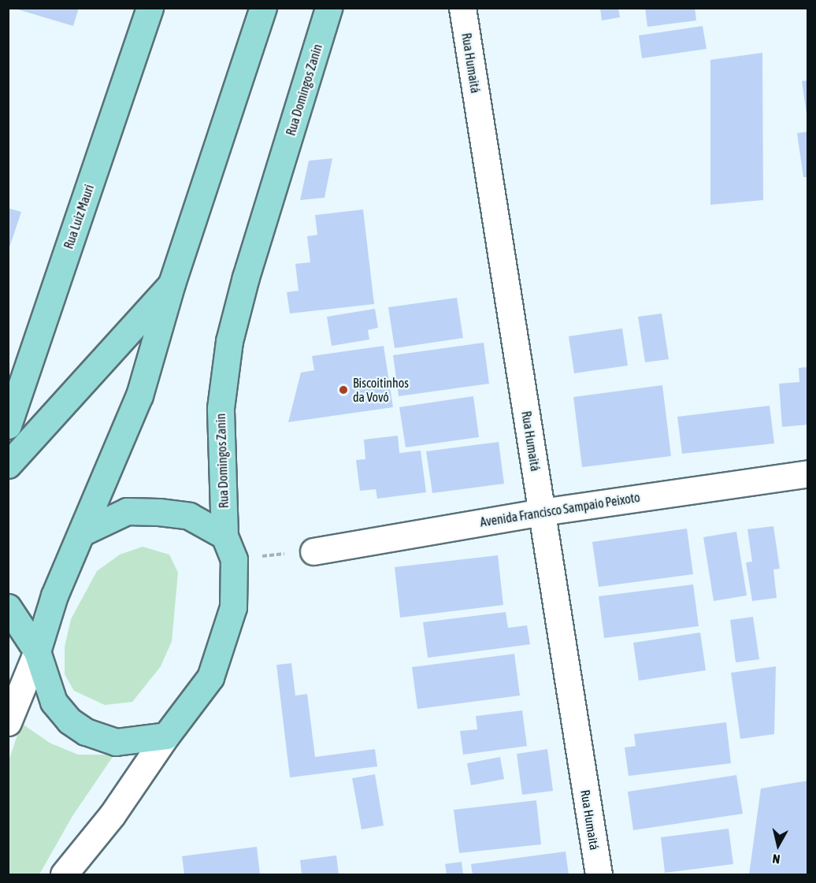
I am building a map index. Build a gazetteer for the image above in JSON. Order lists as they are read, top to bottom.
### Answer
{
  "streets": {
    "main road": ["Rua Domingos Zanin", "Rua Luiz Mauri"],
    "street": ["Rua Humaitá", "Avenida Francisco Sampaio Peixoto"]
  },
  "crossings": [
    ["Rua Humaitá", "Avenida Francisco Sampaio Peixoto"]
  ],
  "places": ["Biscoitinhos da Vovó"],
  "north": "bottom"
}
